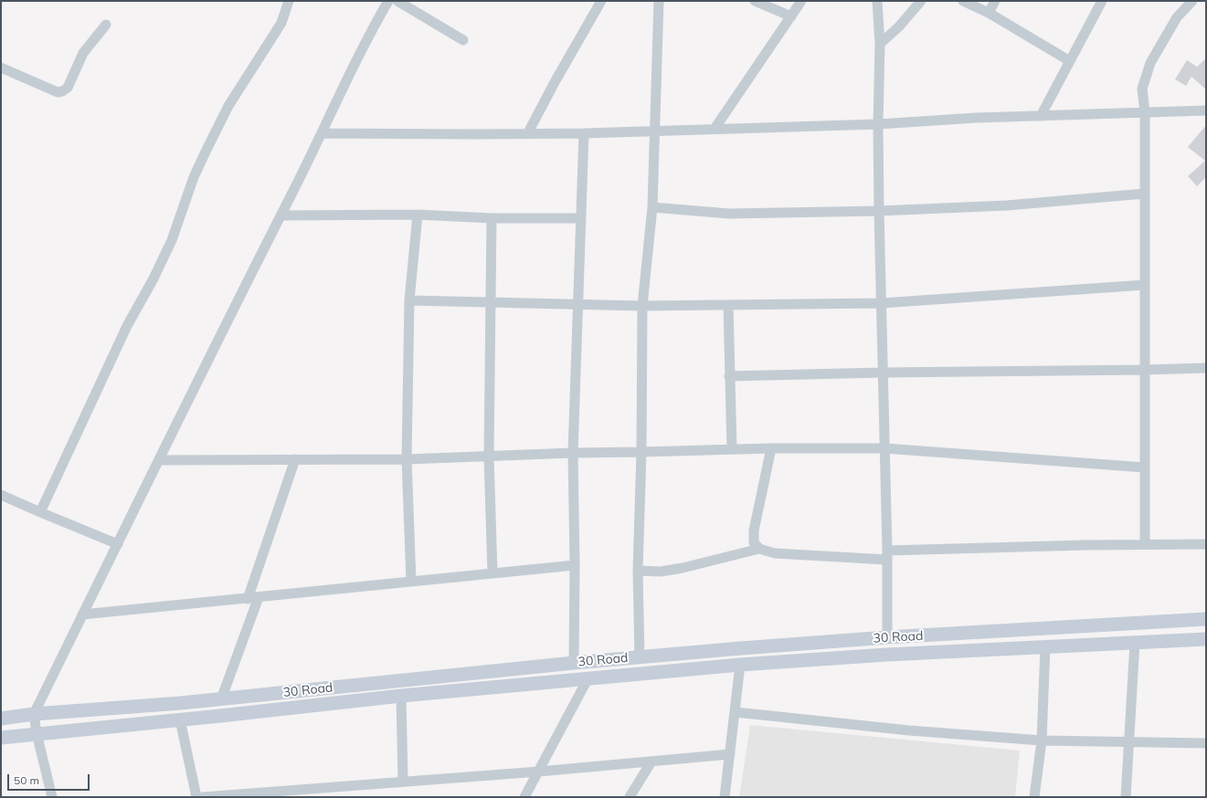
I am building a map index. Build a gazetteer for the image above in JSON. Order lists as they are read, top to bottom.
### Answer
{
  "streets": {
    "main road": ["30 Road"]
  },
  "scale_bar": "50 m"
}
